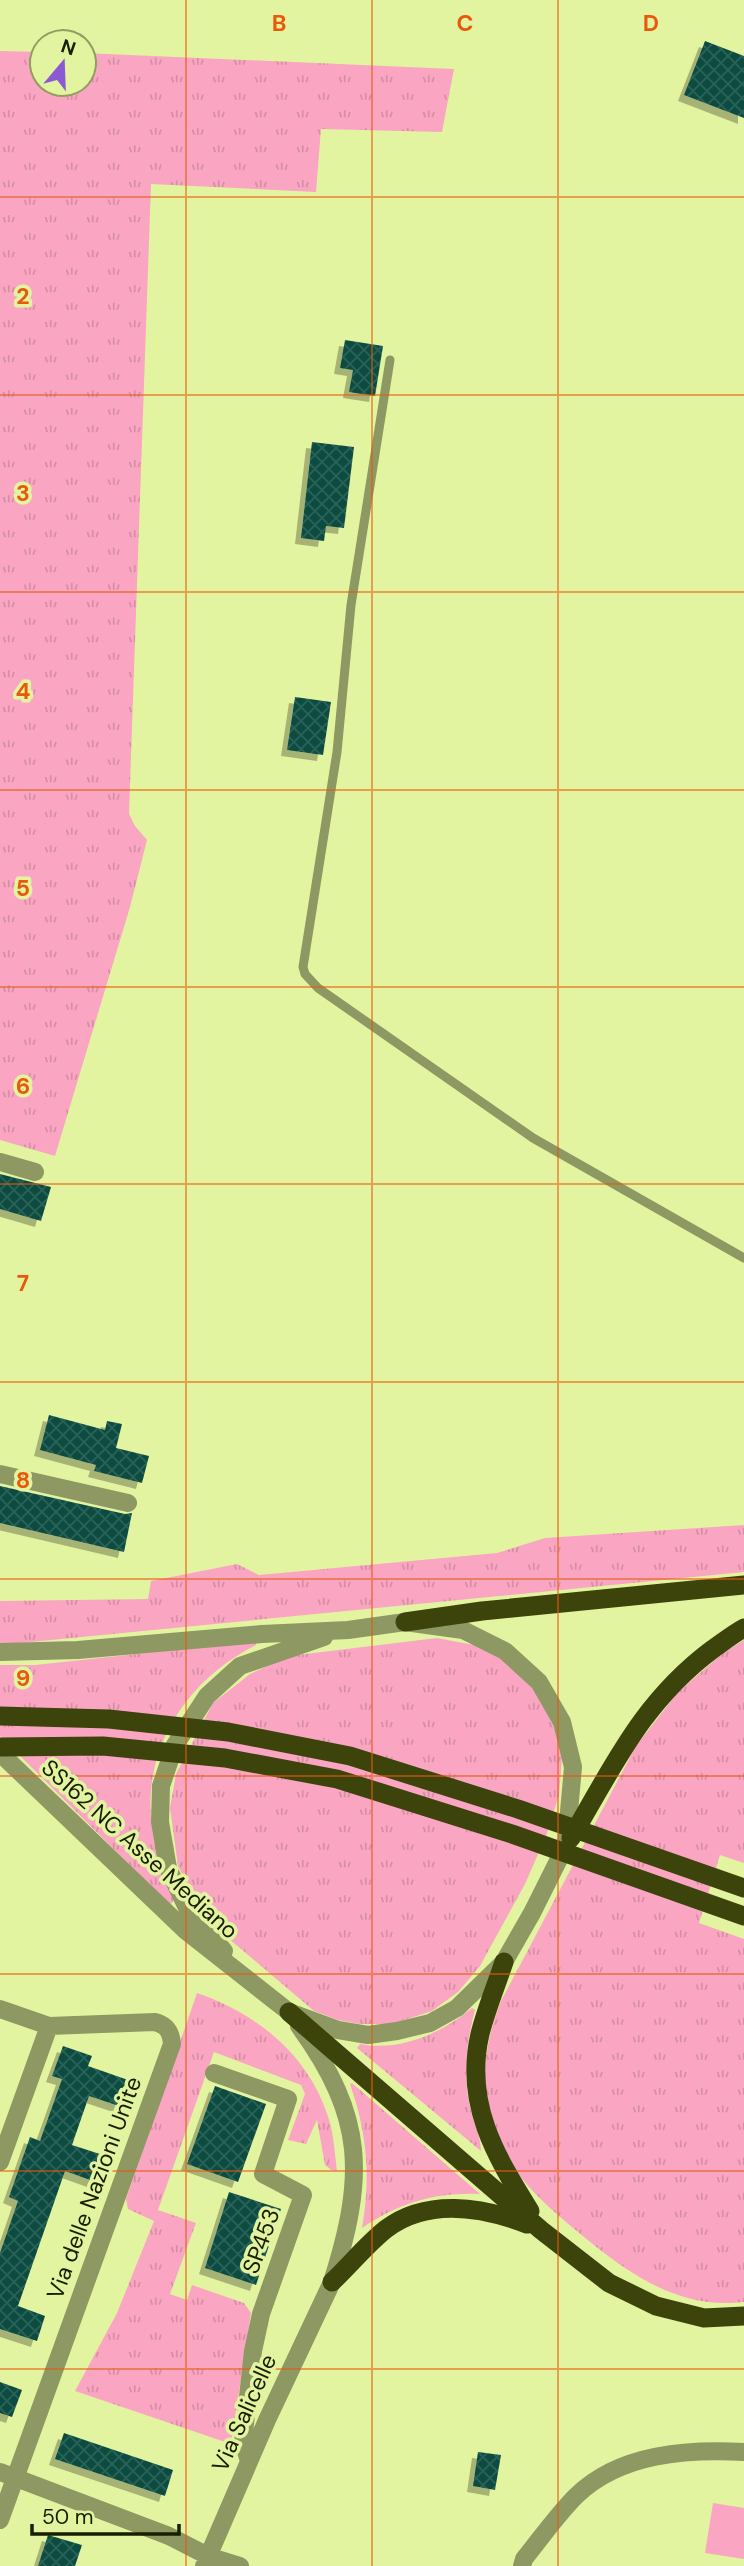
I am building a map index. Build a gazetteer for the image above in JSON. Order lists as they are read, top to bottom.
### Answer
{
  "streets": {
    "street": [
      "SS162 NC Asse Mediano",
      "Via delle Nazioni Unite",
      "SP453",
      "Via Salicelle"
    ]
  },
  "crossings": [
    ["SS162 NC Asse Mediano", "Via Salicelle"],
    ["SP453", "Via Salicelle"]
  ],
  "scale_bar": "50 m",
  "north": "top",
  "grid": {
    "columns": ["B", "C", "D"],
    "rows": [
      "2",
      "3",
      "4",
      "5",
      "6",
      "7",
      "8",
      "9"
    ]
  }
}
